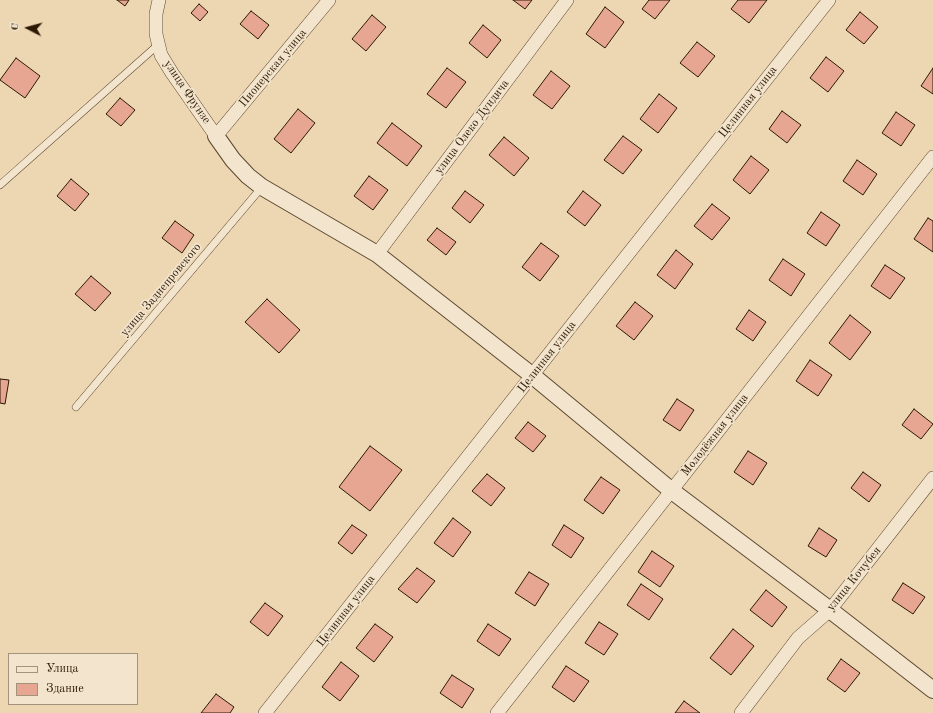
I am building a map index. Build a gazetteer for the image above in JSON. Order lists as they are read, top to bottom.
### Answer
{
  "streets": {
    "street": [
      "Пионерская улица",
      "улица Фрунзе",
      "Целинная улица",
      "улица Олеко Дундича",
      "Молодёжная улица",
      "улица Кочубея"
    ],
    "lane": ["улица Заднепровского"]
  },
  "crossings": [
    ["Пионерская улица", "улица Фрунзе"]
  ],
  "legend": ["Улица", "Здание"],
  "north": "left"
}
